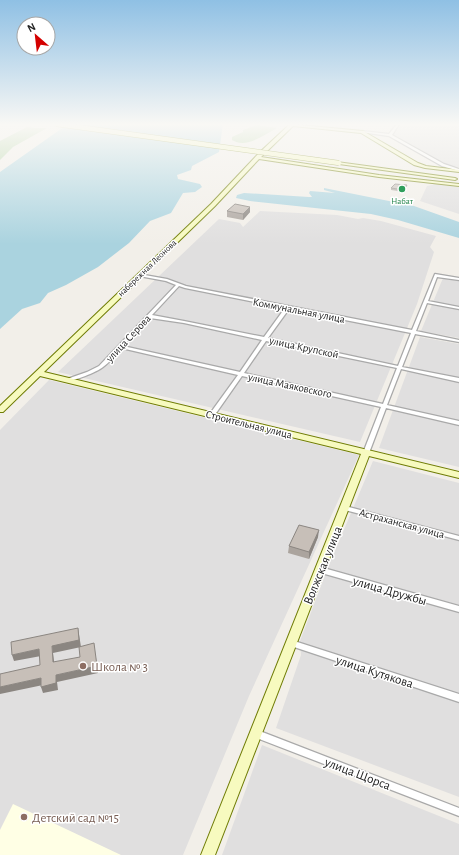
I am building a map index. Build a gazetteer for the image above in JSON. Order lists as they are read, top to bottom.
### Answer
{
  "streets": {
    "main road": ["набережная Леонова", "Строительная улица", "Волжская улица"],
    "street": [
      "Коммунальная улица",
      "улица Серова",
      "улица Крупской",
      "улица Маяковского",
      "Астраханская улица",
      "улица Дружбы",
      "улица Кутякова",
      "улица Щорса"
    ]
  },
  "crossings": [
    ["набережная Леонова", "Коммунальная улица"],
    ["набережная Леонова", "Строительная улица"],
    ["Коммунальная улица", "улица Серова"],
    ["Коммунальная улица", "Волжская улица"],
    ["улица Серова", "улица Крупской"],
    ["улица Серова", "улица Маяковского"],
    ["улица Серова", "Строительная улица"],
    ["улица Крупской", "Волжская улица"],
    ["улица Маяковского", "Волжская улица"],
    ["Строительная улица", "Волжская улица"],
    ["Астраханская улица", "Волжская улица"],
    ["Волжская улица", "улица Дружбы"],
    ["Волжская улица", "улица Кутякова"],
    ["Волжская улица", "улица Щорса"]
  ],
  "places": ["Набат", "Школа № 3", "Детский сад №15"],
  "north": "top left"
}
